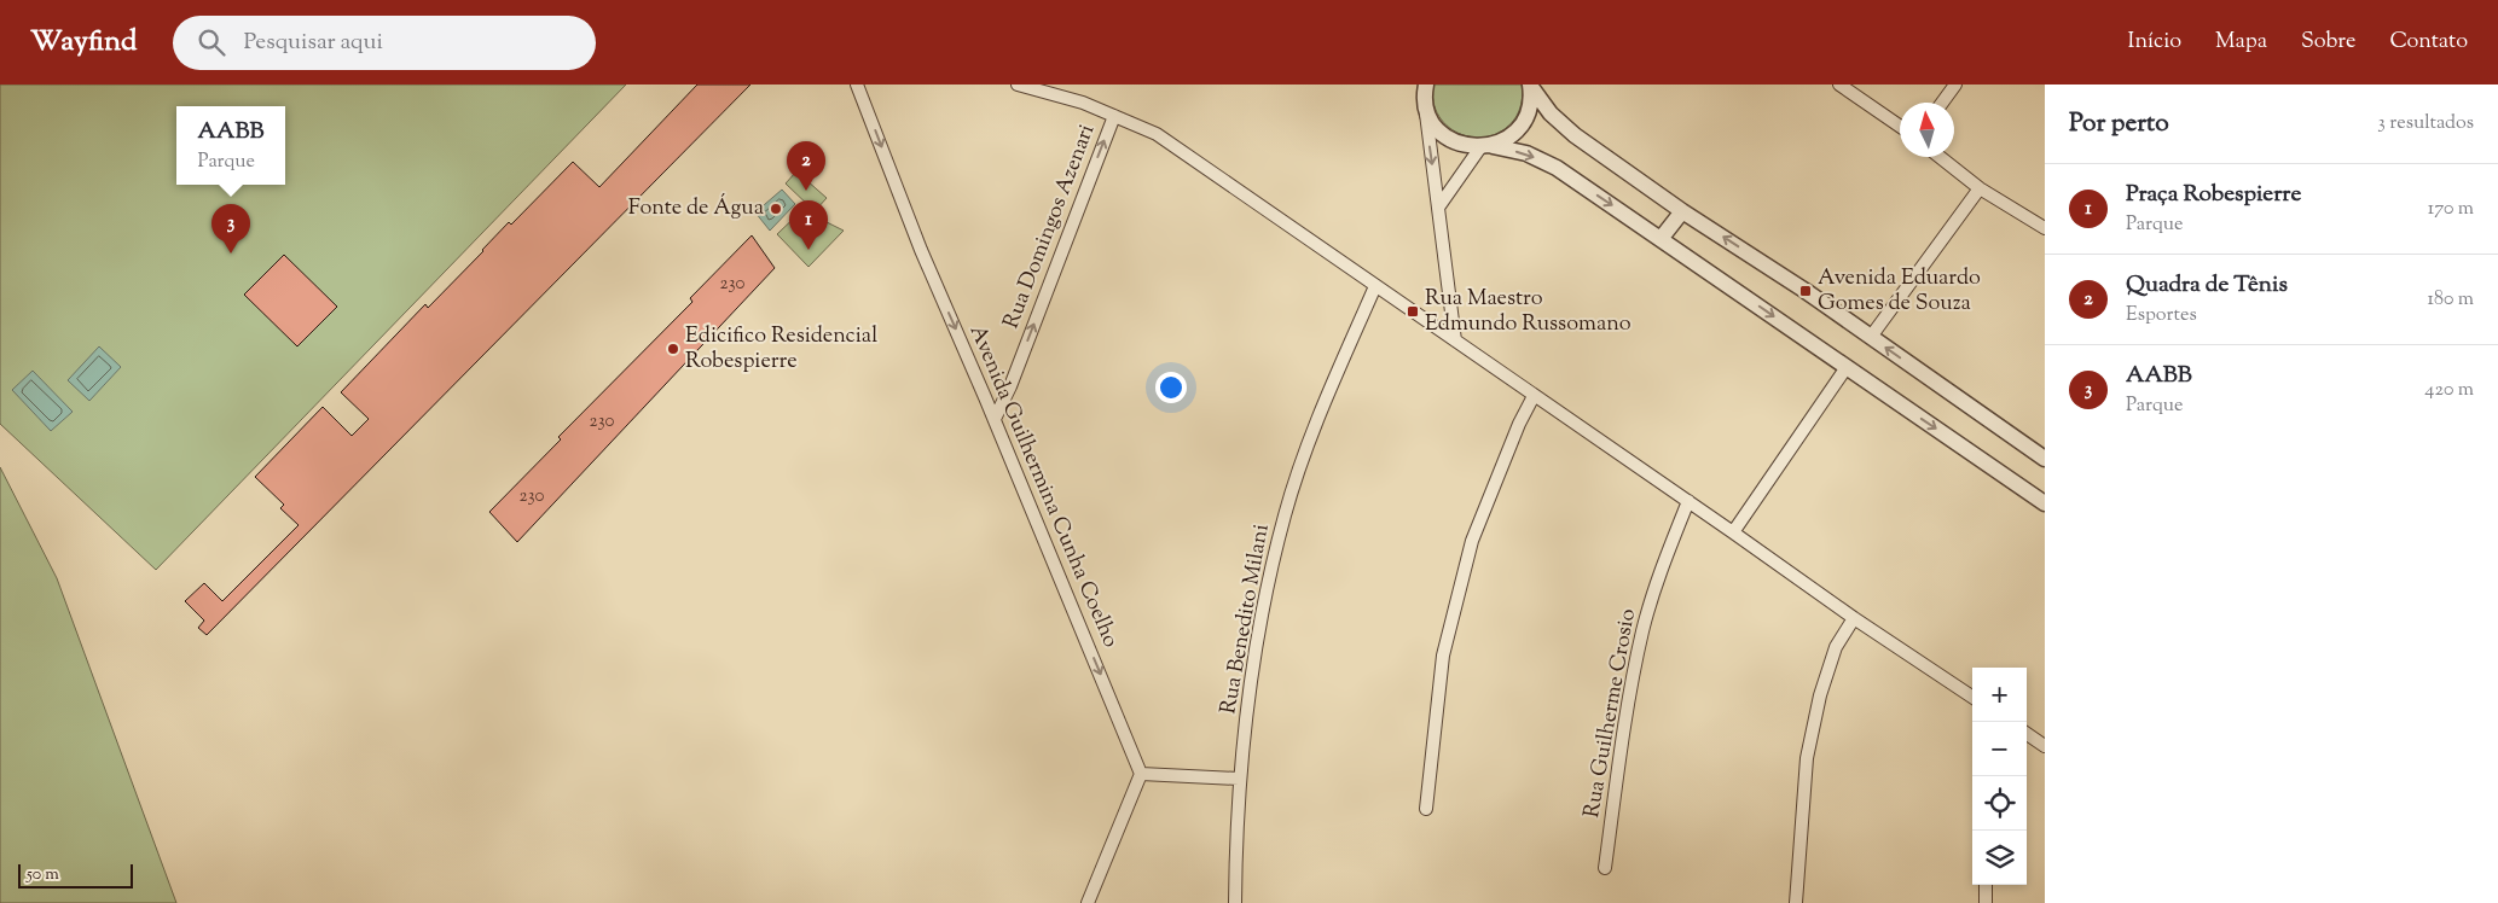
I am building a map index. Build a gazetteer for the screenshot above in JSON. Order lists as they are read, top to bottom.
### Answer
{
  "streets": {
    "street": [
      "Rua Domingos Azenari",
      "Avenida Guilhermina Cunha Coelho",
      "Rua Benedito Milani",
      "Rua Guilherme Crosio"
    ]
  },
  "crossings": [
    ["Rua Domingos Azenari", "Avenida Guilhermina Cunha Coelho"]
  ],
  "one_way": ["Rua Domingos Azenari", "Avenida Guilhermina Cunha Coelho"],
  "places": {
    "other": ["Fonte de Água", "Edicifico Residencial Robespierre"],
    "transit": ["Avenida Eduardo Gomes de Souza", "Rua Maestro Edmundo Russomano"]
  },
  "house_numbers": ["230", "230", "230"],
  "scale_bar": "50 m",
  "north": "top",
  "page": {
    "header": "Wayfind",
    "search": "Pesquisar aqui",
    "nav": [
      "Início",
      "Mapa",
      "Sobre",
      "Contato"
    ],
    "heading": ["Por perto", "3 resultados"],
    "popup": ["AABB", "Parque"],
    "pins": ["2", "1", "3"],
    "list": [
      {
        "mark": "1",
        "name": "Praça Robespierre",
        "note": "Parque",
        "value": "170 m"
      },
      {
        "mark": "2",
        "name": "Quadra de Tênis",
        "note": "Esportes",
        "value": "180 m"
      },
      {
        "mark": "3",
        "name": "AABB",
        "note": "Parque",
        "value": "420 m"
      }
    ],
    "map_buttons": ["+", "−"],
    "scale": "50 m"
  }
}
